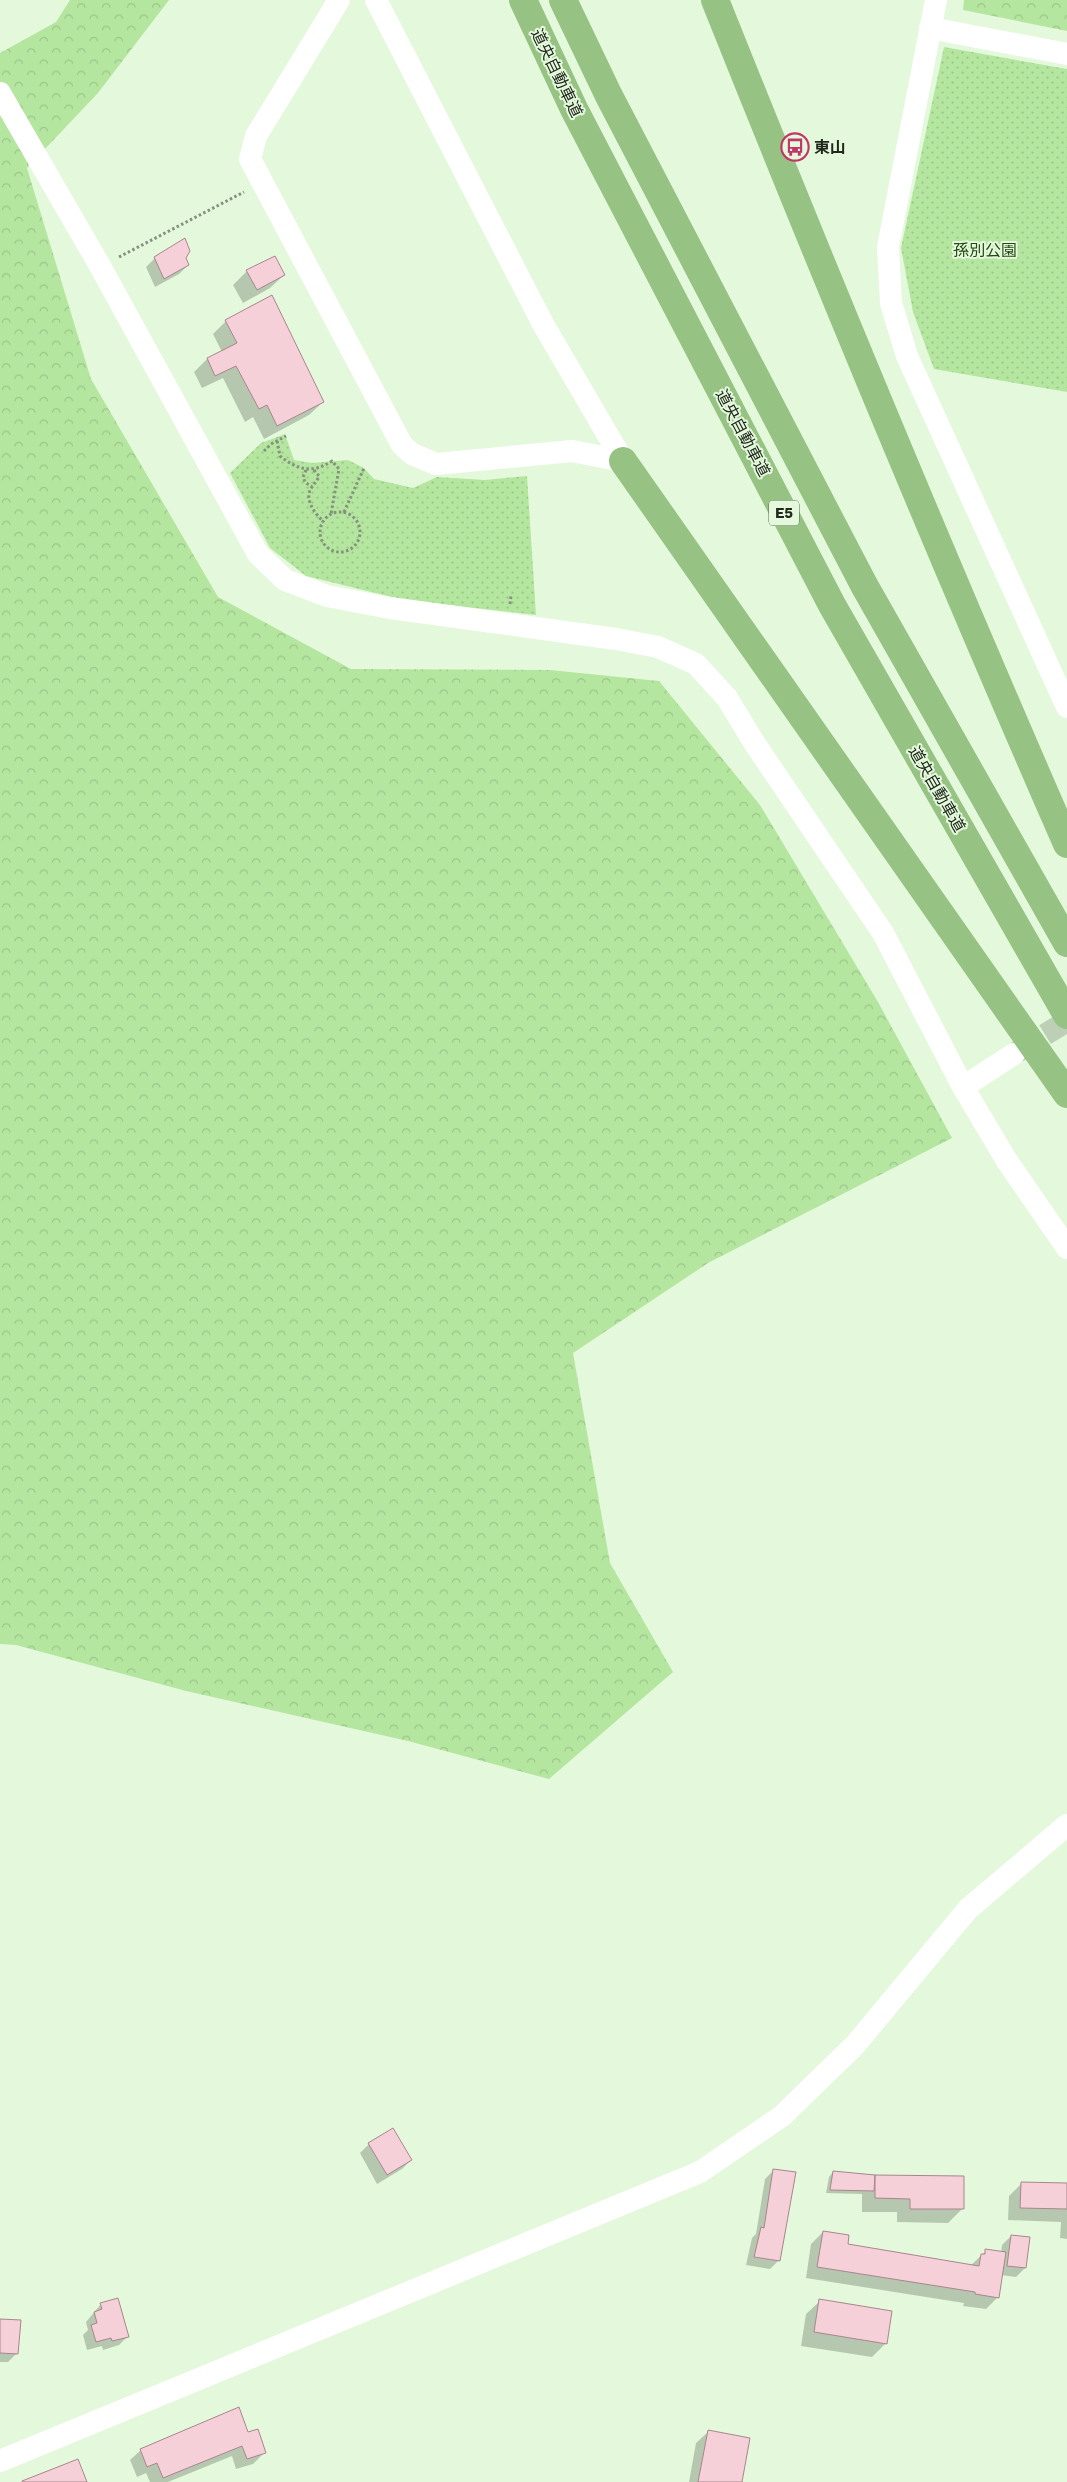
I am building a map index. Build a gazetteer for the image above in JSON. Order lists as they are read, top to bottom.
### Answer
{
  "streets": {
    "highway": ["道央自動車道", "E5"]
  },
  "parks": ["孫別公園"],
  "places": {
    "bus stop": ["東山"]
  }
}
